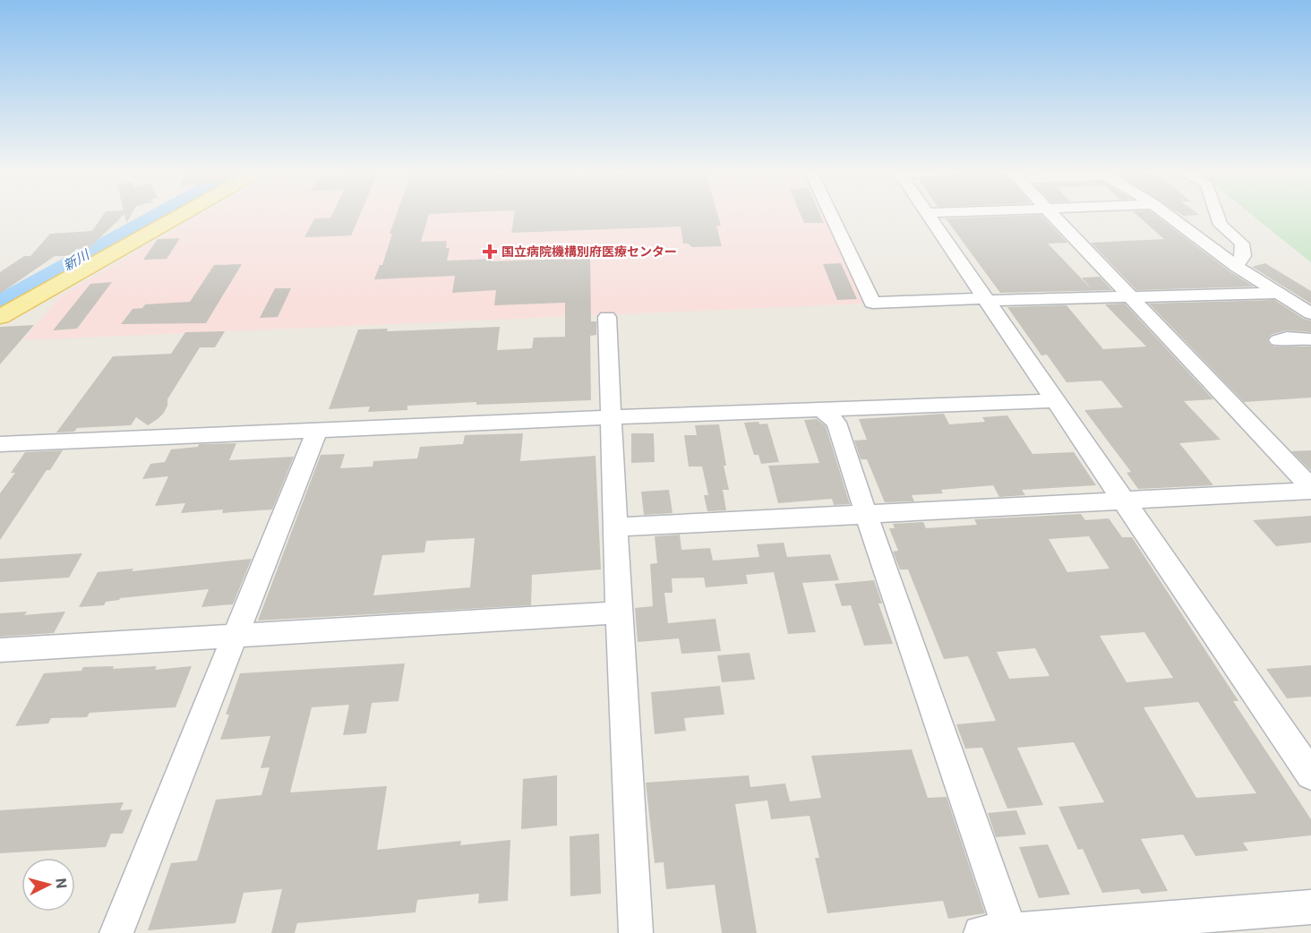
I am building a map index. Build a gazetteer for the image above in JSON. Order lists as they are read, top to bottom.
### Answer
{
  "water": ["新川"],
  "places": {
    "health": ["国立病院機構別府医療センター"]
  },
  "north": "right"
}
